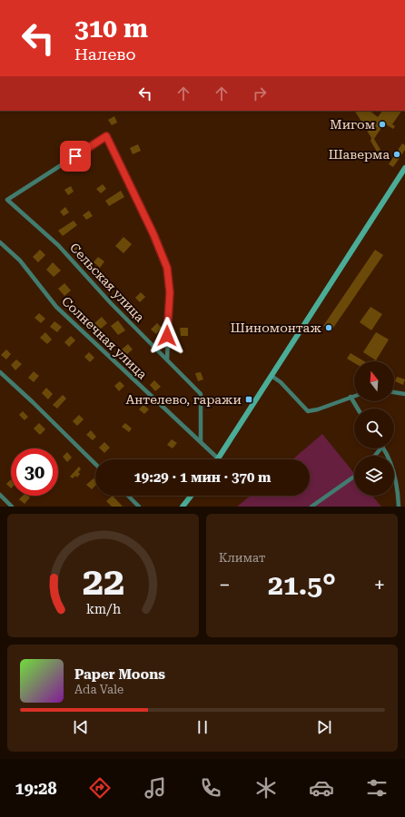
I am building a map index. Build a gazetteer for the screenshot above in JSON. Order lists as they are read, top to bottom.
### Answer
{
  "streets": {
    "street": ["Сельская улица", "Солнечная улица"]
  },
  "crossings": [
    ["Сельская улица", "Солнечная улица"]
  ],
  "places": {
    "other": ["Мигом", "Шаверма", "Шиномонтаж"],
    "transit": ["Антелево, гаражи"]
  },
  "north": "top",
  "page": {
    "turn": ["310 m", "Налево"],
    "limit": "30",
    "trip": "19:29 · 1 мин · 370 m",
    "tile": "Климат",
    "heat": ["−", "21.5°", "+"],
    "song": ["Paper Moons", "Ada Vale"],
    "tabs": "19:28",
    "gauge": ["22", "km/h"]
  }
}
